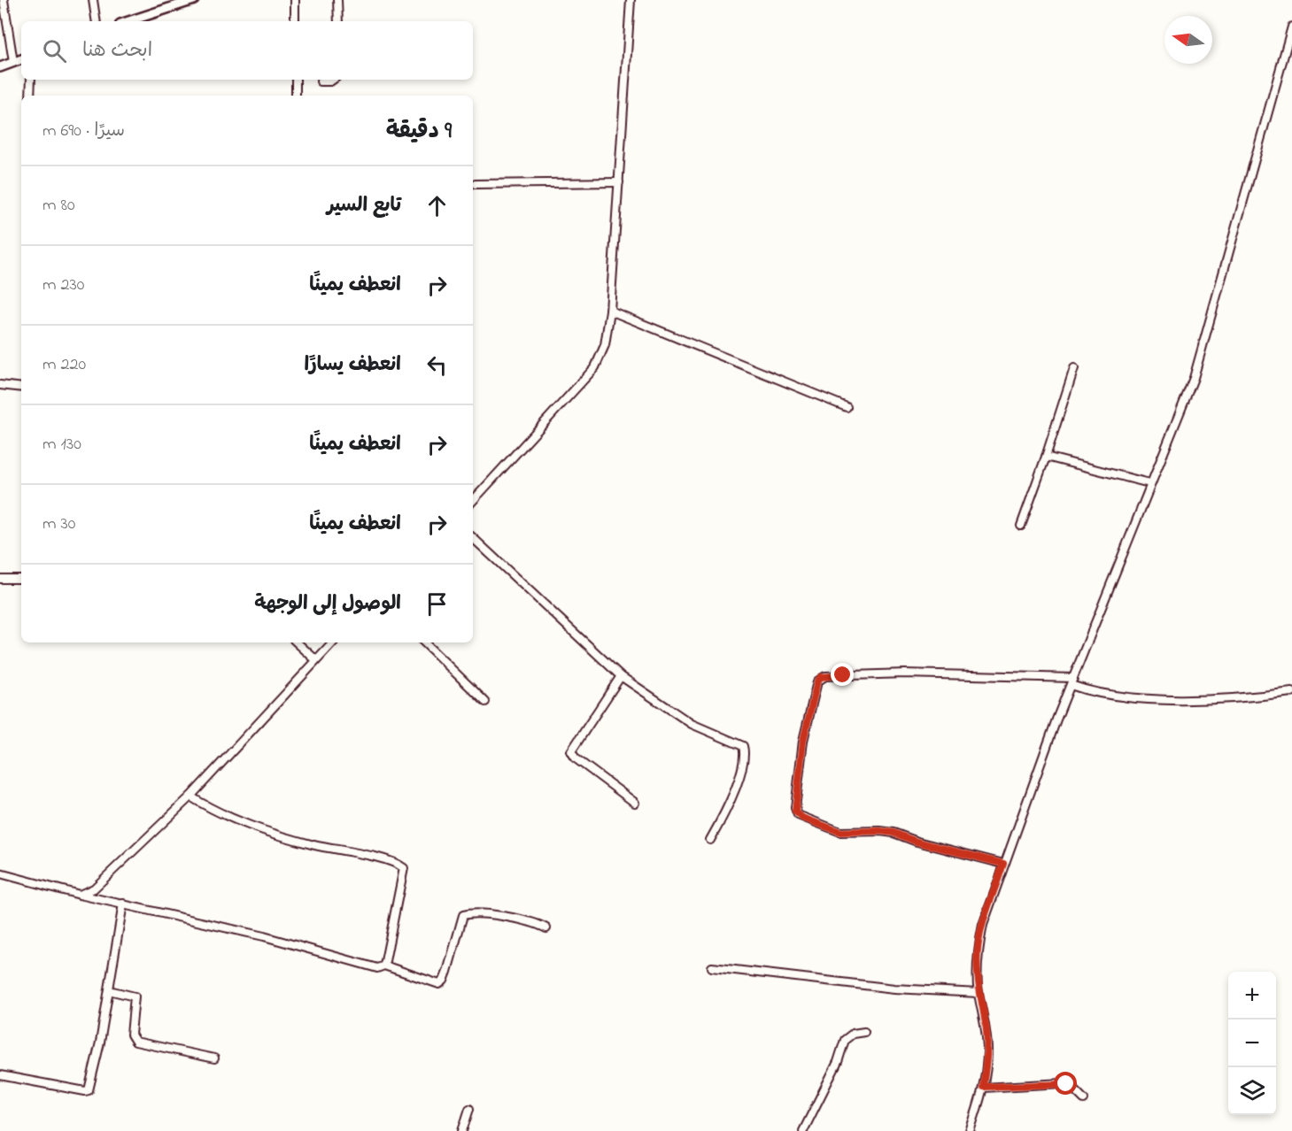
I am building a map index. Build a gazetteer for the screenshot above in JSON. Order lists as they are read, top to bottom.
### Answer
{
  "north": "left",
  "page": {
    "search": "ابحث هنا",
    "heading": ["9 دقيقة", "سيرًا · 690 m"],
    "list": [
      ["تابع السير", "80 m"],
      ["انعطف يمينًا", "230 m"],
      ["انعطف يسارًا", "220 m"],
      ["انعطف يمينًا", "130 m"],
      ["انعطف يمينًا", "30 m"],
      "الوصول إلى الوجهة"
    ],
    "map_buttons": ["+", "−"]
  }
}
